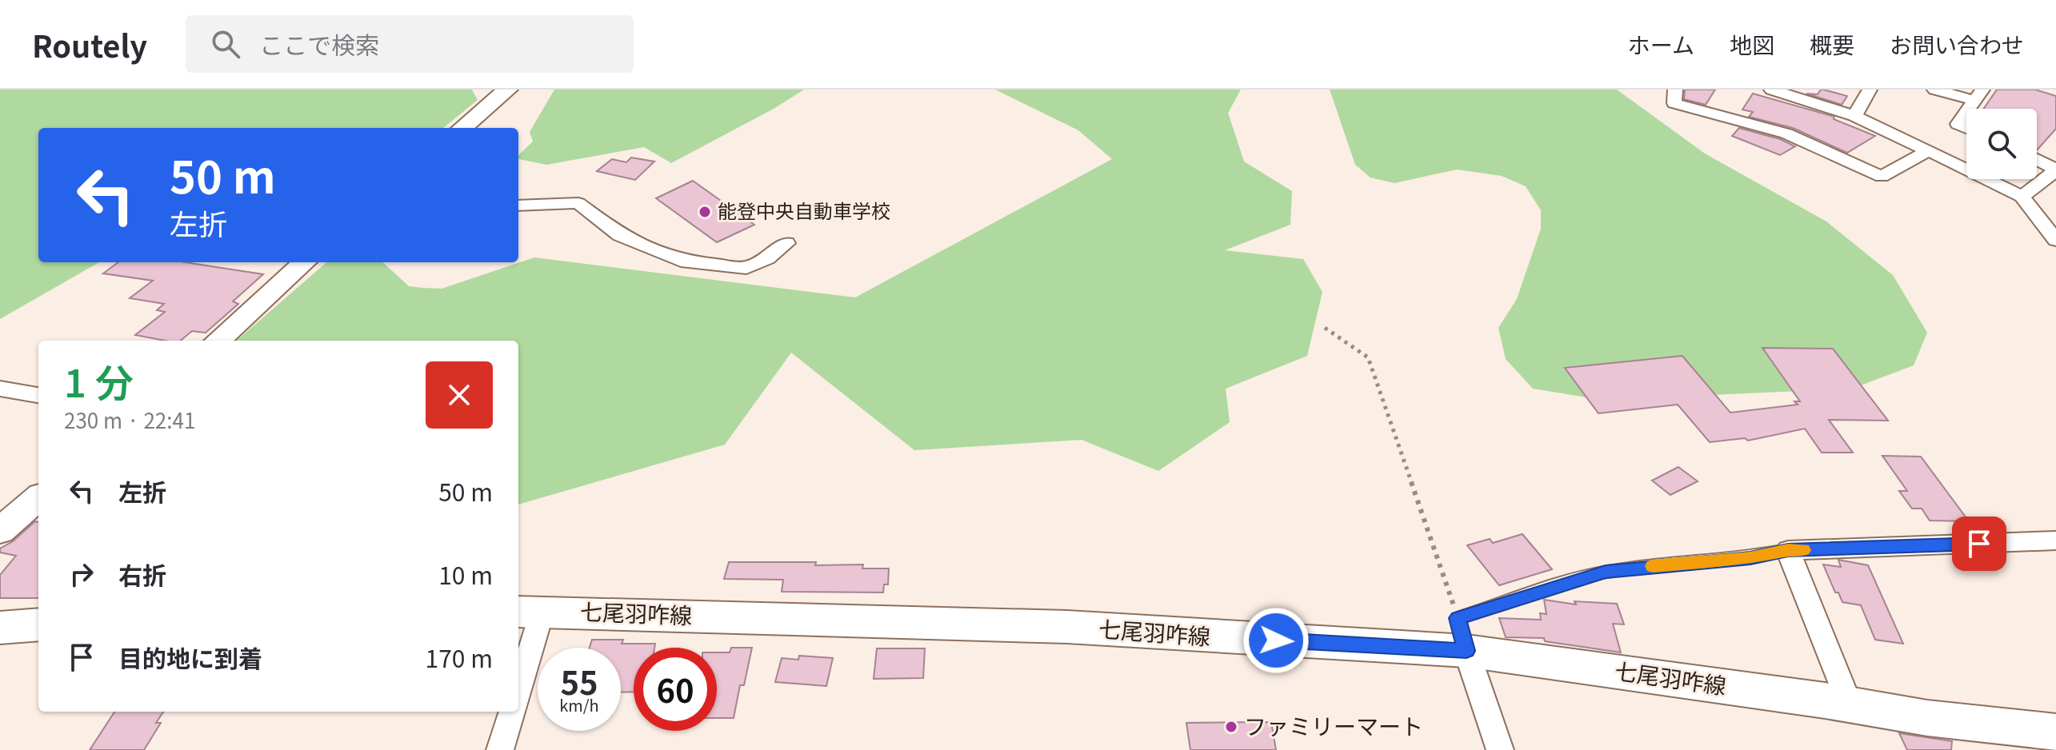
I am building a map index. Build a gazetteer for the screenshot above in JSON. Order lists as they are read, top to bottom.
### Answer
{
  "streets": {
    "main road": ["七尾羽咋線"]
  },
  "places": ["能登中央自動車学校", "ファミリーマート"],
  "page": {
    "header": "Routely",
    "search": "ここで検索",
    "nav": [
      "ホーム",
      "地図",
      "概要",
      "お問い合わせ"
    ],
    "turn": ["50 m", "左折"],
    "heading": ["1 分", "230 m · 22:41"],
    "list": [
      {
        "name": "左折",
        "value": "50 m"
      },
      {
        "name": "右折",
        "value": "10 m"
      },
      {
        "name": "目的地に到着",
        "value": "170 m"
      }
    ],
    "speed": "55 km/h",
    "limit": "60"
  }
}
